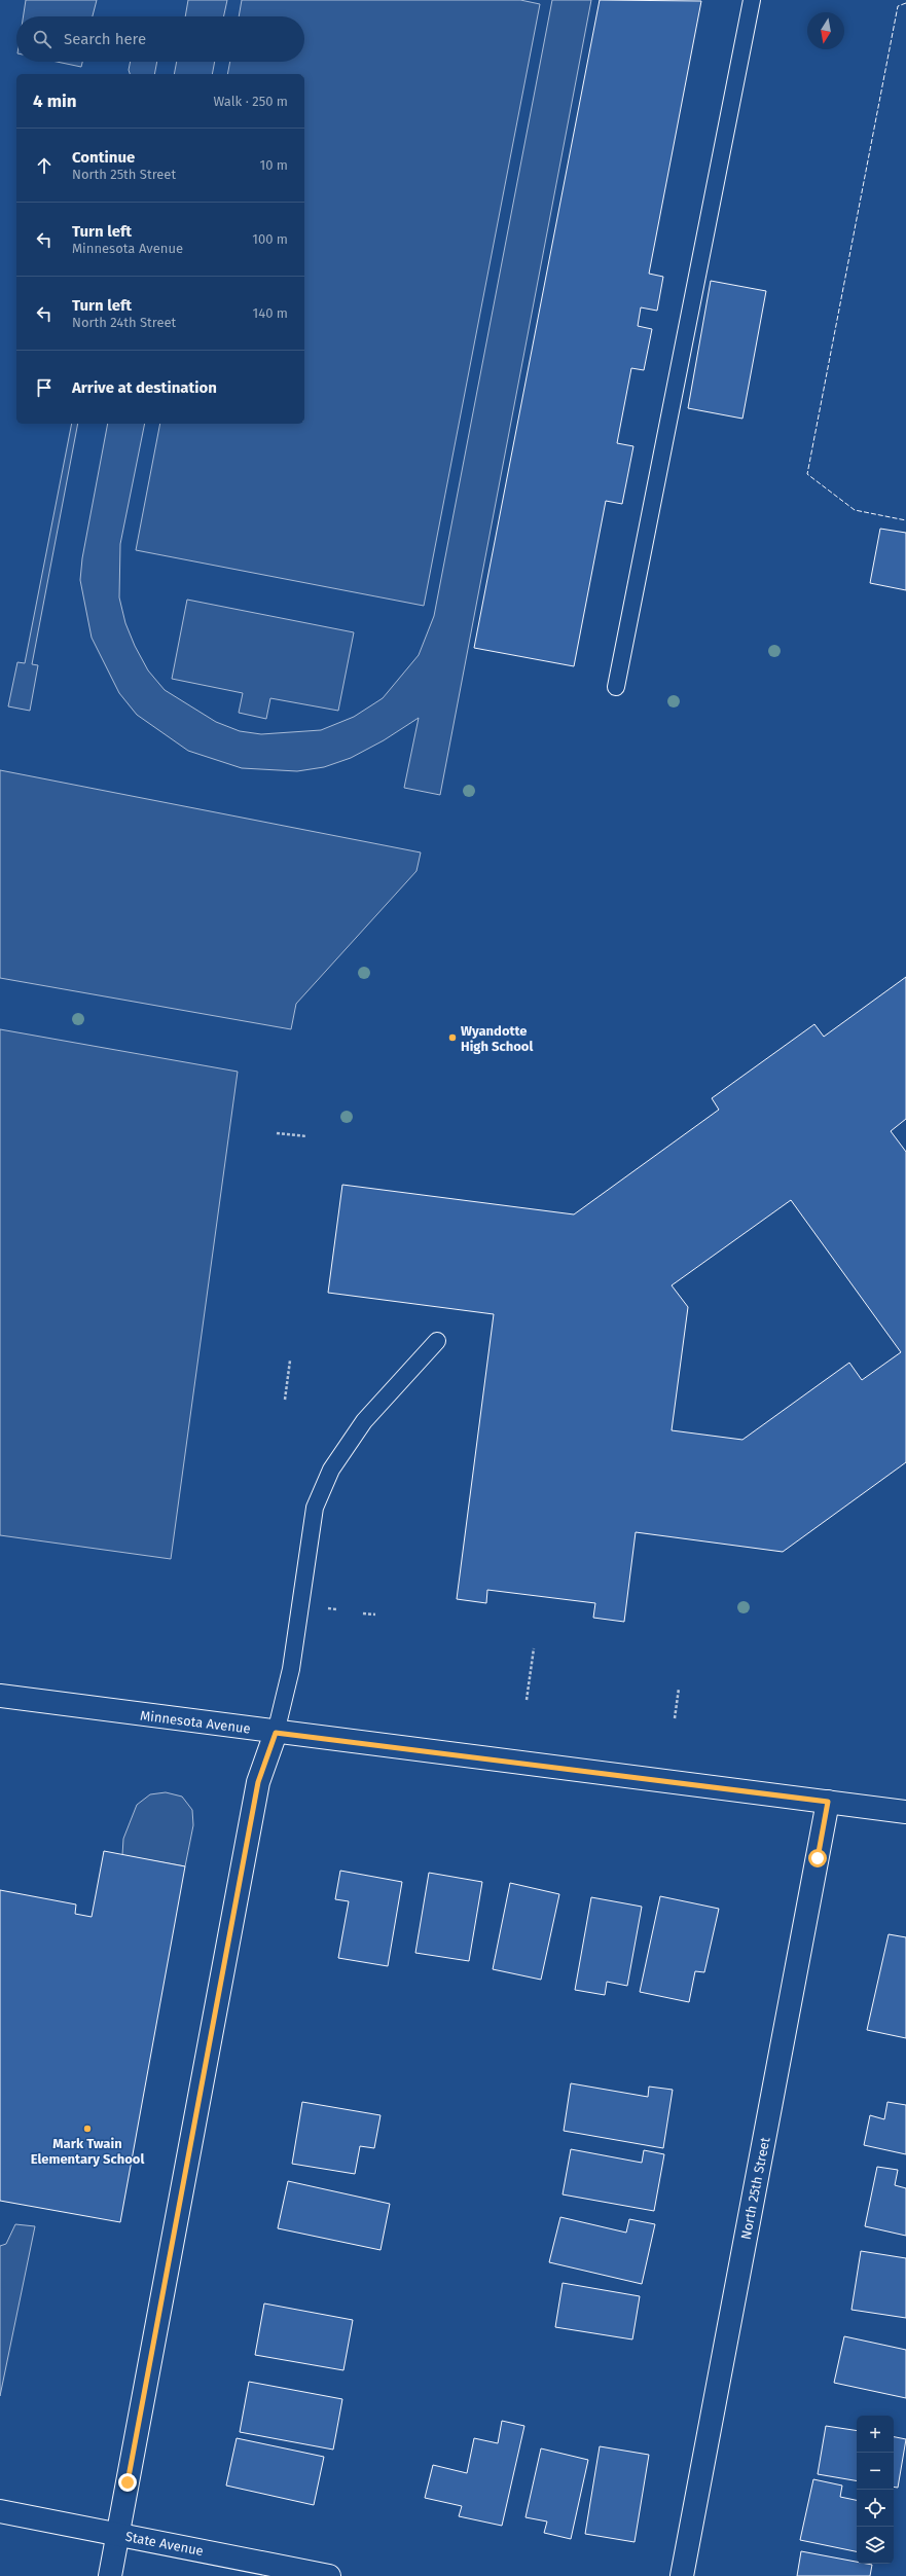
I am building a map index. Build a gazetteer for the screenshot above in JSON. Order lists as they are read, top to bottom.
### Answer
{
  "streets": {
    "street": ["Minnesota Avenue", "North 25th Street", "State Avenue"]
  },
  "crossings": [
    ["Minnesota Avenue", "North 25th Street"]
  ],
  "places": ["Wyandotte High School", "Mark Twain Elementary School"],
  "north": "bottom",
  "page": {
    "search": "Search here",
    "heading": ["4 min", "Walk · 250 m"],
    "list": [
      ["Continue", "North 25th Street", "10 m"],
      ["Turn left", "Minnesota Avenue", "100 m"],
      ["Turn left", "North 24th Street", "140 m"],
      "Arrive at destination"
    ],
    "map_buttons": ["+", "−"]
  }
}
